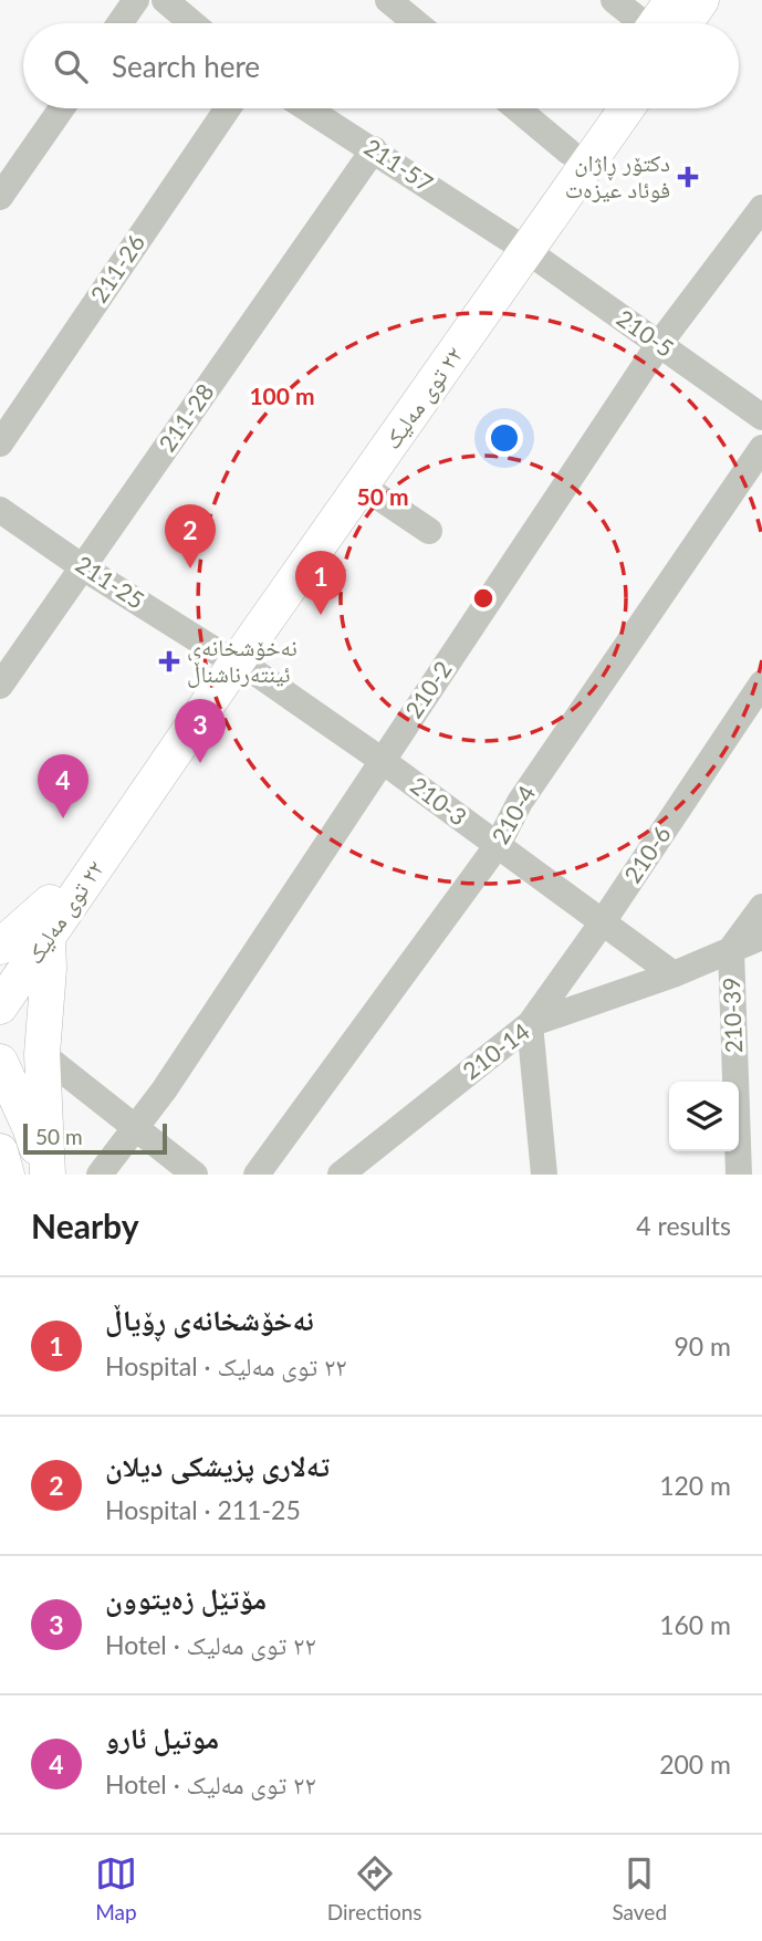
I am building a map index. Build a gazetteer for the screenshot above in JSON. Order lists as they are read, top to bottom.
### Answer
{
  "streets": {
    "main road": ["٢٢ توی مەلیک"],
    "street": [
      "211-57",
      "211-26",
      "210-5",
      "211-28",
      "211-25",
      "210-2",
      "210-3",
      "210-4",
      "210-6",
      "210-39",
      "210-14"
    ]
  },
  "crossings": [
    ["211-57", "210-5"],
    ["211-57", "٢٢ توی مەلیک"],
    ["211-57", "211-28"],
    ["210-5", "٢٢ توی مەلیک"],
    ["210-5", "210-2"],
    ["٢٢ توی مەلیک", "211-25"],
    ["٢٢ توی مەلیک", "210-3"],
    ["211-28", "211-25"],
    ["211-25", "210-3"],
    ["210-2", "210-3"],
    ["210-3", "210-4"],
    ["210-3", "210-6"],
    ["210-3", "210-14"],
    ["210-6", "210-14"],
    ["210-39", "210-14"]
  ],
  "places": {
    "health": ["دکتۆر ڕاژان فوئاد عیزەت", "نەخۆشخانەی ئینتەرناشناڵ"]
  },
  "scale_bar": "50 m",
  "page": {
    "search": "Search here",
    "pins": [
      "2",
      "1",
      "3",
      "4"
    ],
    "scale": "50 m",
    "heading": ["Nearby", "4 results"],
    "list": [
      {
        "mark": "1",
        "name": "نەخۆشخانەی ڕۆیاڵ",
        "note": "Hospital · ٢٢ توی مەلیک",
        "value": "90 m"
      },
      {
        "mark": "2",
        "name": "تەلاری پزیشکی دیلان",
        "note": "Hospital · 211-25",
        "value": "120 m"
      },
      {
        "mark": "3",
        "name": "مۆتێل زەیتوون",
        "note": "Hotel · ٢٢ توی مەلیک",
        "value": "160 m"
      },
      {
        "mark": "4",
        "name": "موتیل ئارو",
        "note": "Hotel · ٢٢ توی مەلیک",
        "value": "200 m"
      }
    ],
    "nav": ["Map", "Directions", "Saved"]
  },
  "rings": ["100 m", "50 m"]
}
